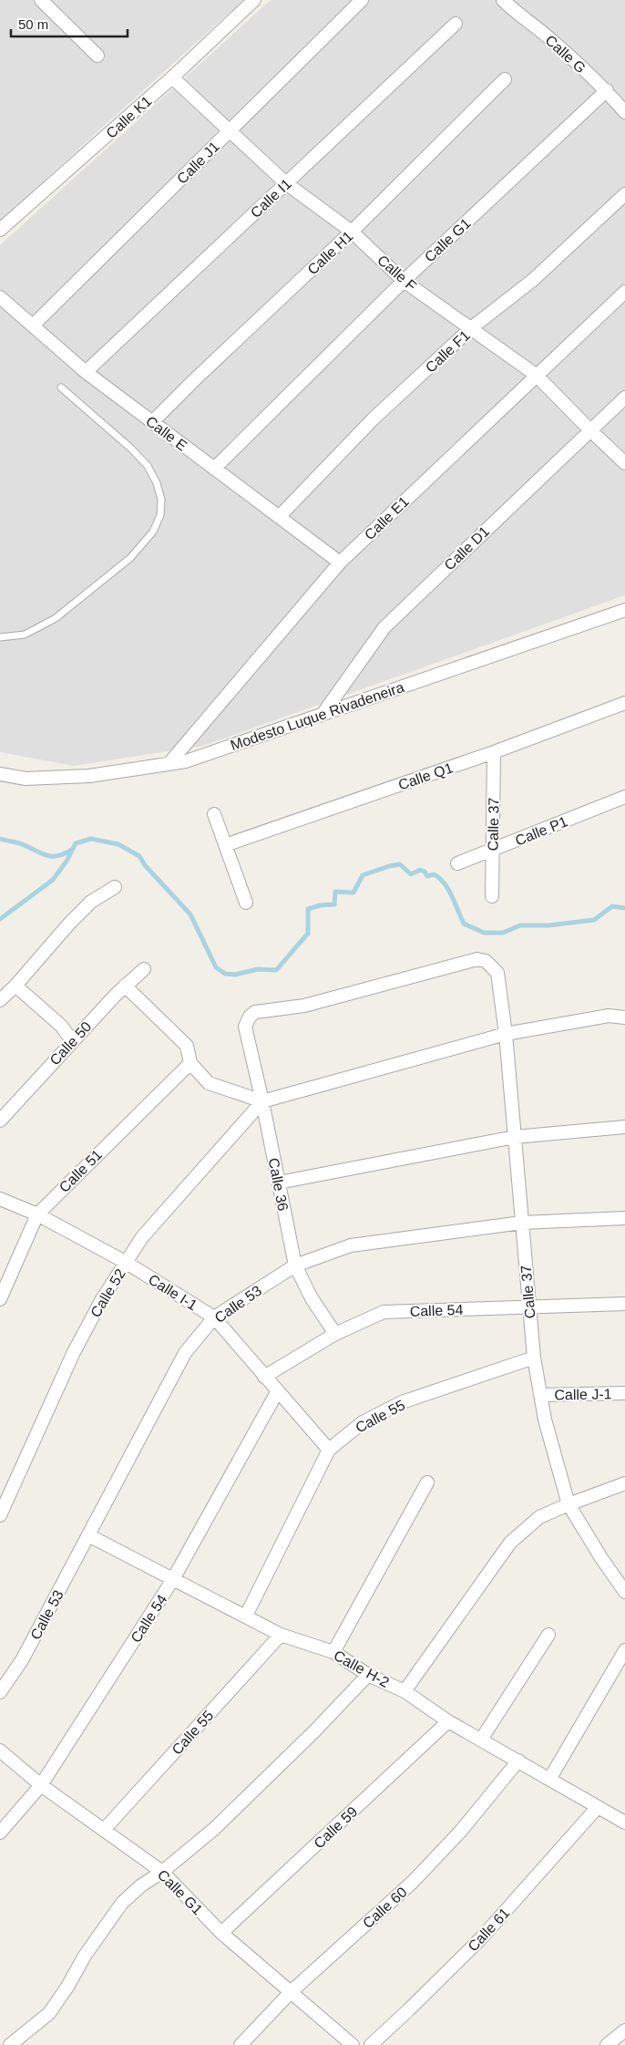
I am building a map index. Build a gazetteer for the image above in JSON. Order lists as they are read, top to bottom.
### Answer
{
  "streets": {
    "street": [
      "Calle G",
      "Calle K1",
      "Calle J1",
      "Calle I1",
      "Calle G1",
      "Calle H1",
      "Calle F",
      "Calle F1",
      "Calle E",
      "Calle E1",
      "Calle D1",
      "Modesto Luque Rivadeneira",
      "Calle Q1",
      "Calle 37",
      "Calle P1",
      "Calle 50",
      "Calle 51",
      "Calle 36",
      "Calle I-1",
      "Calle 52",
      "Calle 53",
      "Calle 54",
      "Calle J-1",
      "Calle 55",
      "Calle H-2",
      "Calle 59",
      "Calle 60",
      "Calle 61"
    ]
  },
  "crossings": [
    ["Calle G", "Calle G1"],
    ["Calle K1", "Calle F"],
    ["Calle J1", "Calle F"],
    ["Calle J1", "Calle E"],
    ["Calle I1", "Calle F"],
    ["Calle I1", "Calle E"],
    ["Calle G1", "Calle F"],
    ["Calle G1", "Calle E"],
    ["Calle G1", "Calle 54"],
    ["Calle G1", "Calle 55"],
    ["Calle G1", "Calle 59"],
    ["Calle G1", "Calle 60"],
    ["Calle H1", "Calle F"],
    ["Calle H1", "Calle E"],
    ["Calle F", "Calle F1"],
    ["Calle F", "Calle E1"],
    ["Calle F", "Calle D1"],
    ["Calle F1", "Calle E"],
    ["Calle E", "Calle E1"],
    ["Calle E1", "Modesto Luque Rivadeneira"],
    ["Calle D1", "Modesto Luque Rivadeneira"],
    ["Calle Q1", "Calle 37"],
    ["Calle 37", "Calle P1"],
    ["Calle 37", "Calle 36"],
    ["Calle 37", "Calle 53"],
    ["Calle 37", "Calle 54"],
    ["Calle 37", "Calle J-1"],
    ["Calle 37", "Calle 55"],
    ["Calle 51", "Calle I-1"],
    ["Calle 36", "Calle 52"],
    ["Calle 36", "Calle 53"],
    ["Calle 36", "Calle 54"],
    ["Calle I-1", "Calle 52"],
    ["Calle I-1", "Calle 53"],
    ["Calle I-1", "Calle 54"],
    ["Calle I-1", "Calle 55"],
    ["Calle 53", "Calle H-2"],
    ["Calle 54", "Calle H-2"],
    ["Calle 55", "Calle H-2"],
    ["Calle H-2", "Calle 59"],
    ["Calle H-2", "Calle 60"],
    ["Calle H-2", "Calle 61"]
  ],
  "scale_bar": "50 m"
}
